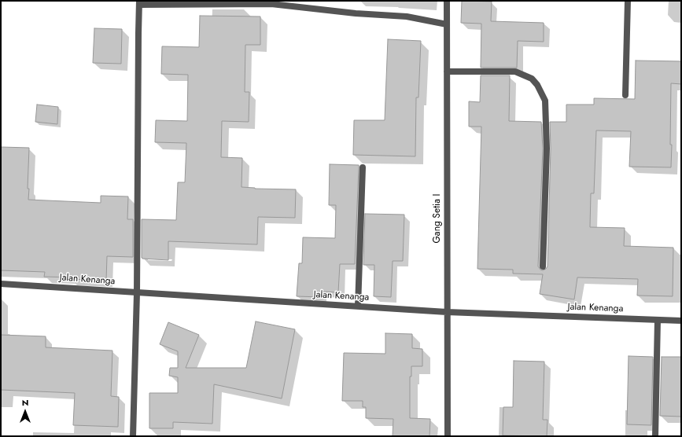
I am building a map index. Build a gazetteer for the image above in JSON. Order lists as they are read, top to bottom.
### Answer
{
  "streets": {
    "street": ["Gang Setia I", "Jalan Kenanga"]
  },
  "crossings": [
    ["Gang Setia I", "Jalan Kenanga"]
  ],
  "north": "top"
}
